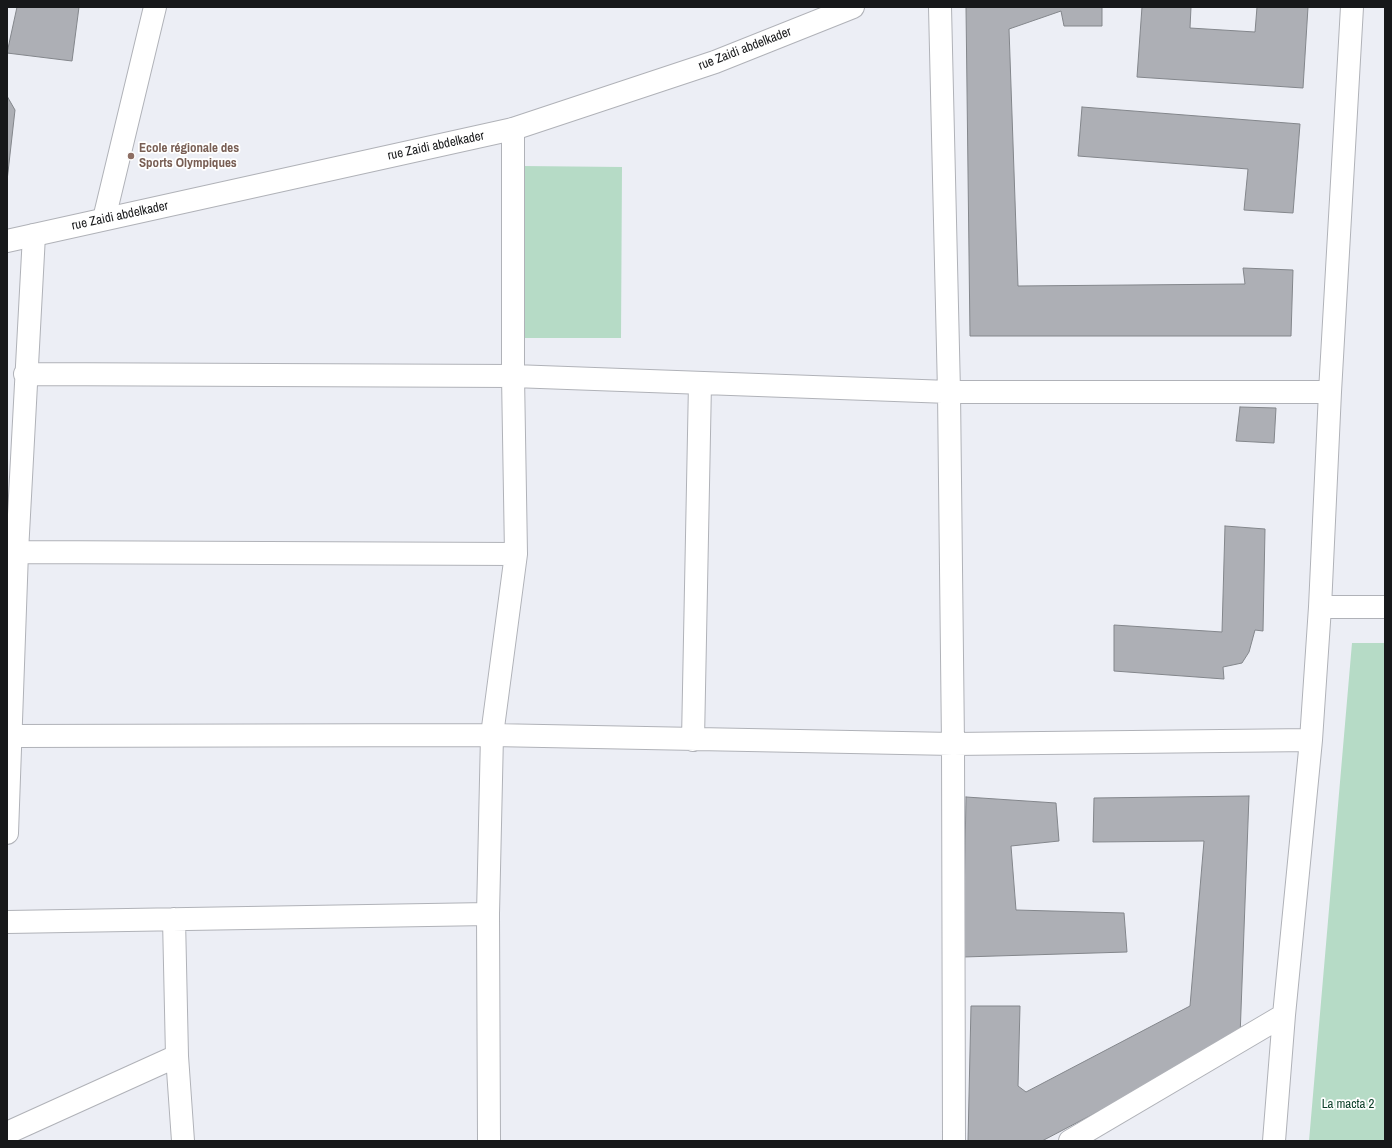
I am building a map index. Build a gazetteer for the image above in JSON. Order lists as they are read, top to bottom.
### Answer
{
  "streets": {
    "street": ["rue Zaidi abdelkader"]
  },
  "parks": ["La macta 2"],
  "places": ["Ecole régionale des Sports Olympiques"]
}
